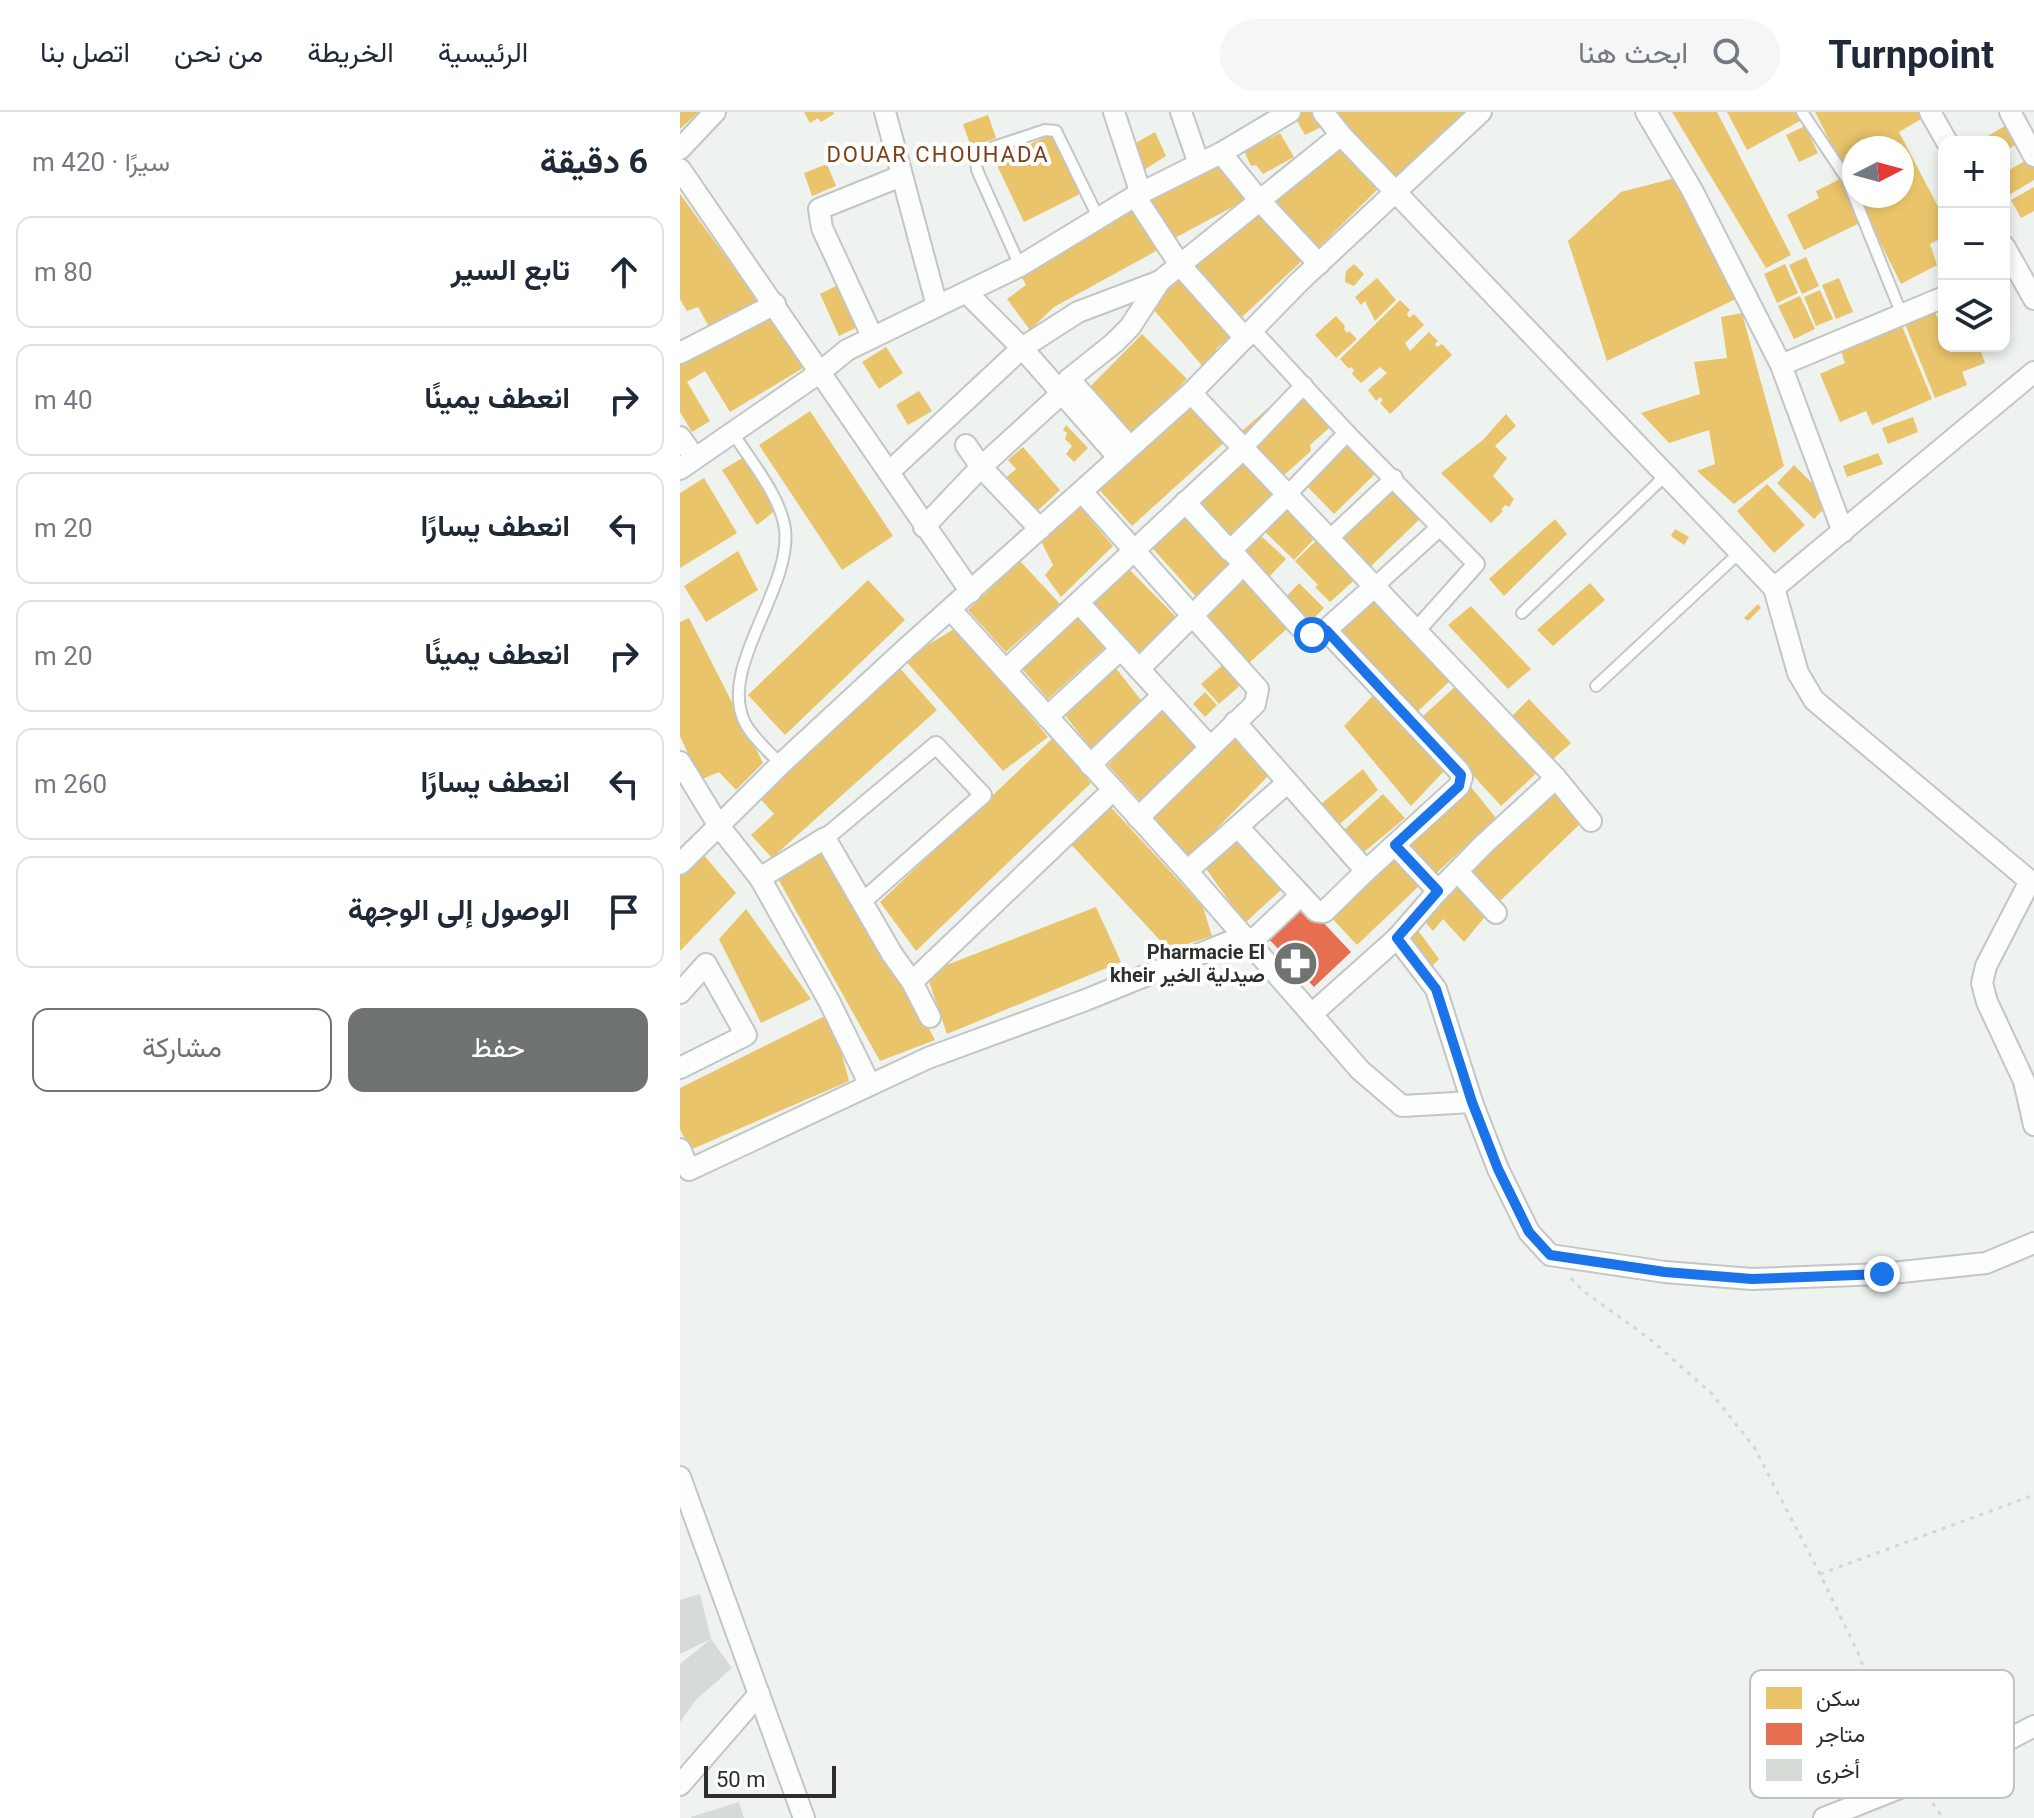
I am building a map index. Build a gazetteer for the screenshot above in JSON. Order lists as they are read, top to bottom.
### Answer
{
  "districts": ["DOUAR CHOUHADA"],
  "places": {
    "pharmacy": ["Pharmacie El kheir صيدلية الخير"]
  },
  "legend": ["سكن", "متاجر", "أخرى"],
  "scale_bar": "50 m",
  "north": "right",
  "page": {
    "header": "Turnpoint",
    "search": "ابحث هنا",
    "nav": [
      "الرئيسية",
      "الخريطة",
      "من نحن",
      "اتصل بنا"
    ],
    "heading": ["6 دقيقة", "سيرًا · 420 m"],
    "map_buttons": ["+", "−"],
    "list": [
      ["تابع السير", "80 m"],
      ["انعطف يمينًا", "40 m"],
      ["انعطف يسارًا", "20 m"],
      ["انعطف يمينًا", "20 m"],
      ["انعطف يسارًا", "260 m"],
      "الوصول إلى الوجهة"
    ],
    "buttons": ["حفظ", "مشاركة"],
    "scale": "50 m"
  }
}
